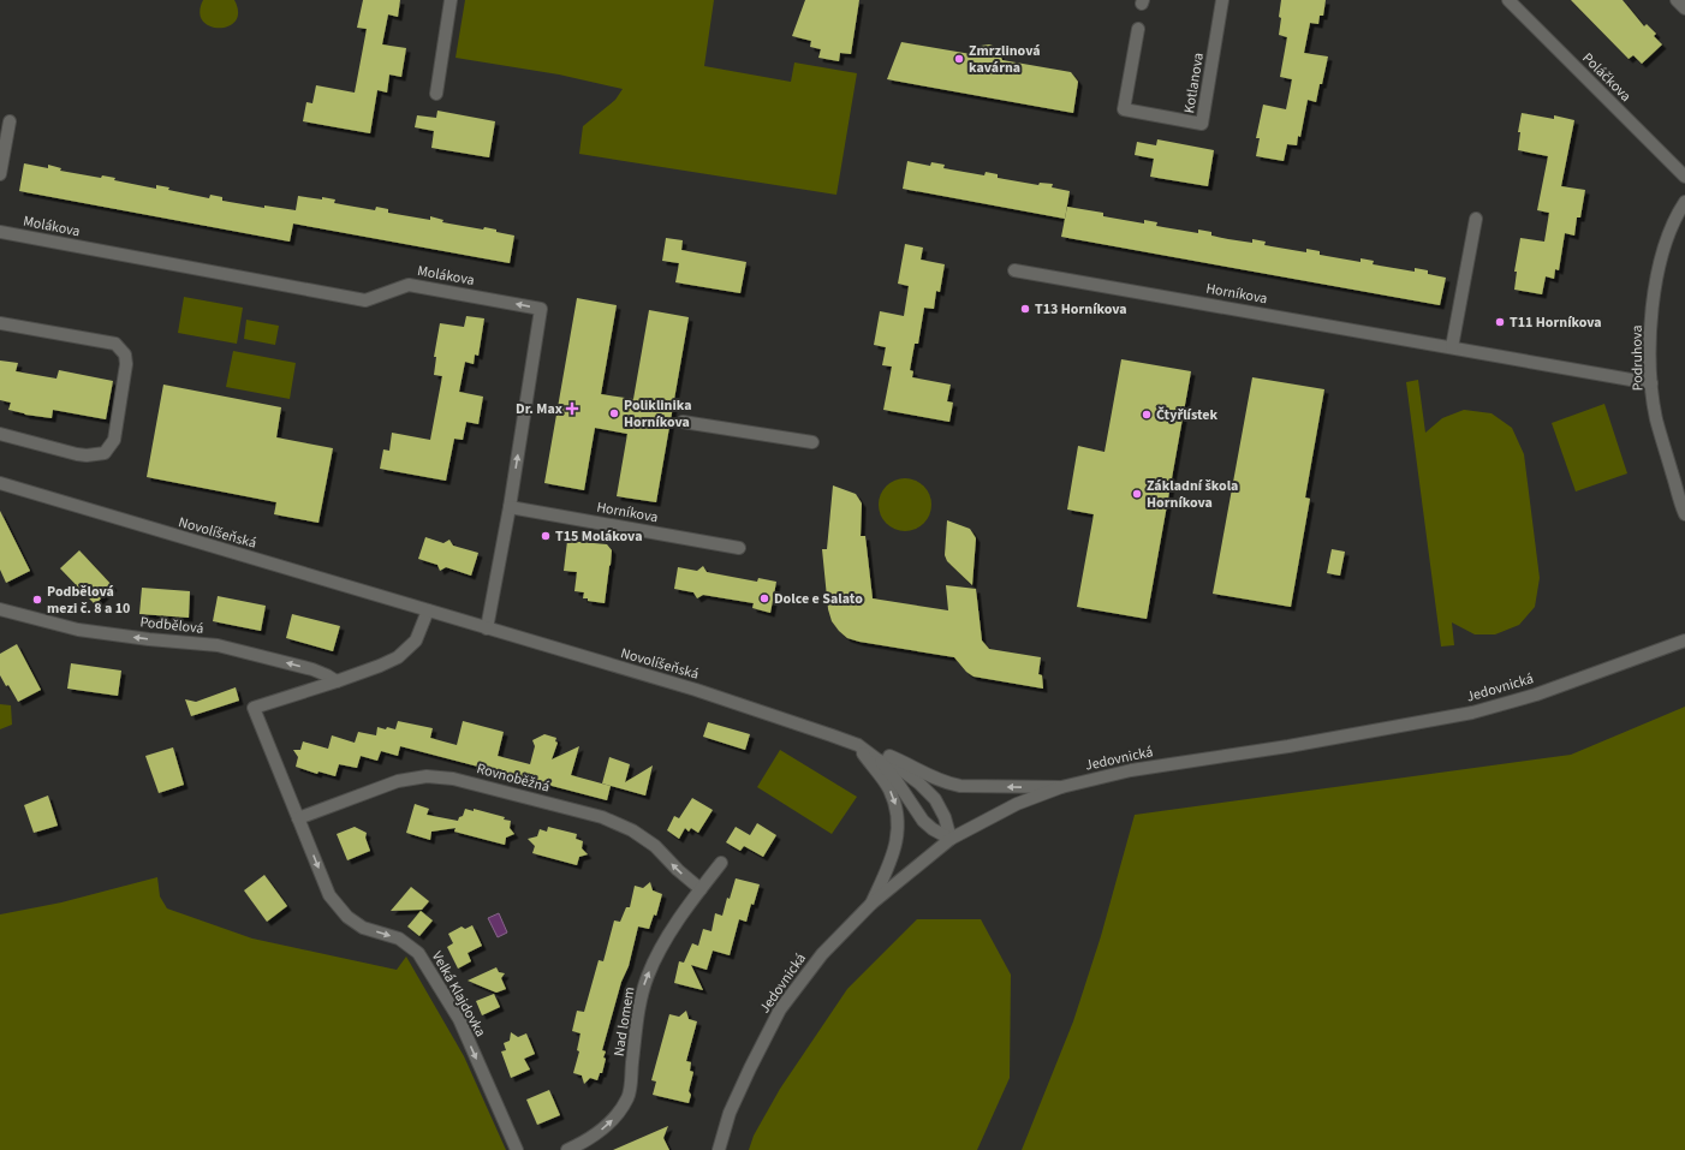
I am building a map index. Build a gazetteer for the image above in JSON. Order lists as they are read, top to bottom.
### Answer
{
  "streets": {
    "street": [
      "Poláčkova",
      "Kotlanova",
      "Molákova",
      "Horníkova",
      "Podruhova",
      "Novolíšeňská",
      "Podbělová",
      "Jedovnická",
      "Rovnoběžná",
      "Velká Klajdovka",
      "Nad lomem"
    ]
  },
  "crossings": [
    ["Molákova", "Horníkova"],
    ["Molákova", "Novolíšeňská"],
    ["Horníkova", "Podruhova"],
    ["Novolíšeňská", "Jedovnická"],
    ["Podbělová", "Velká Klajdovka"],
    ["Rovnoběžná", "Velká Klajdovka"],
    ["Rovnoběžná", "Nad lomem"]
  ],
  "one_way": [
    "Podbělová",
    "Rovnoběžná",
    "Velká Klajdovka",
    "Nad lomem"
  ],
  "places": {
    "other": [
      "Zmrzlinová kavárna",
      "T13 Horníkova",
      "T11 Horníkova",
      "Poliklinika Horníkova",
      "Čtyřlístek",
      "Základní škola Horníkova",
      "T15 Molákova",
      "Dolce e Salato",
      "Podbělová mezi č. 8 a 10"
    ],
    "health": ["Dr. Max"]
  }
}
